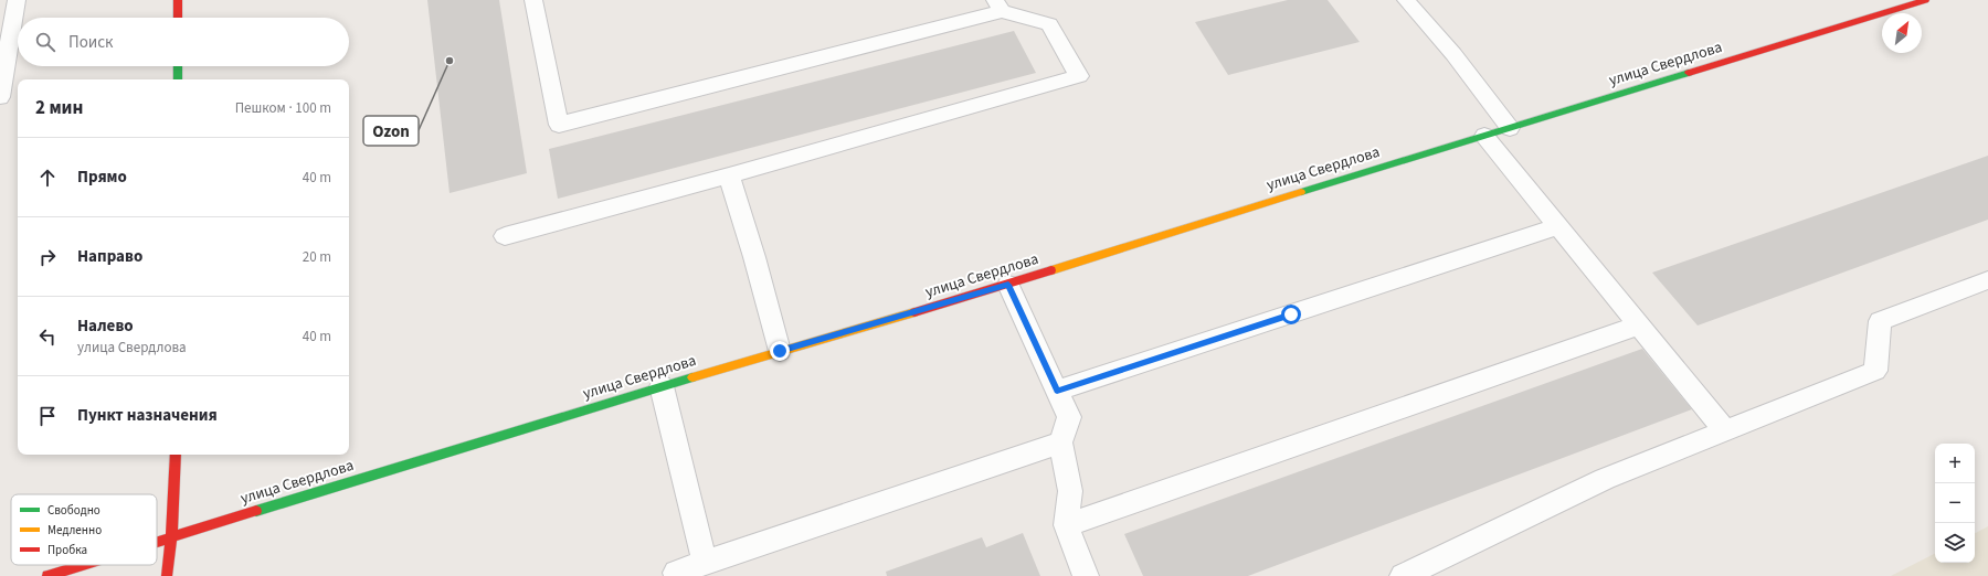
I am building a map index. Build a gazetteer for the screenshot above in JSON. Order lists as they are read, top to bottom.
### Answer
{
  "streets": {
    "main road": ["улица Свердлова"]
  },
  "places": ["Ozon"],
  "legend": ["Свободно", "Медленно", "Пробка"],
  "north": "top right",
  "page": {
    "search": "Поиск",
    "heading": ["2 мин", "Пешком · 100 m"],
    "list": [
      ["Прямо", "40 m"],
      ["Направо", "20 m"],
      ["Налево", "улица Свердлова", "40 m"],
      "Пункт назначения"
    ],
    "map_buttons": ["+", "−"]
  }
}
